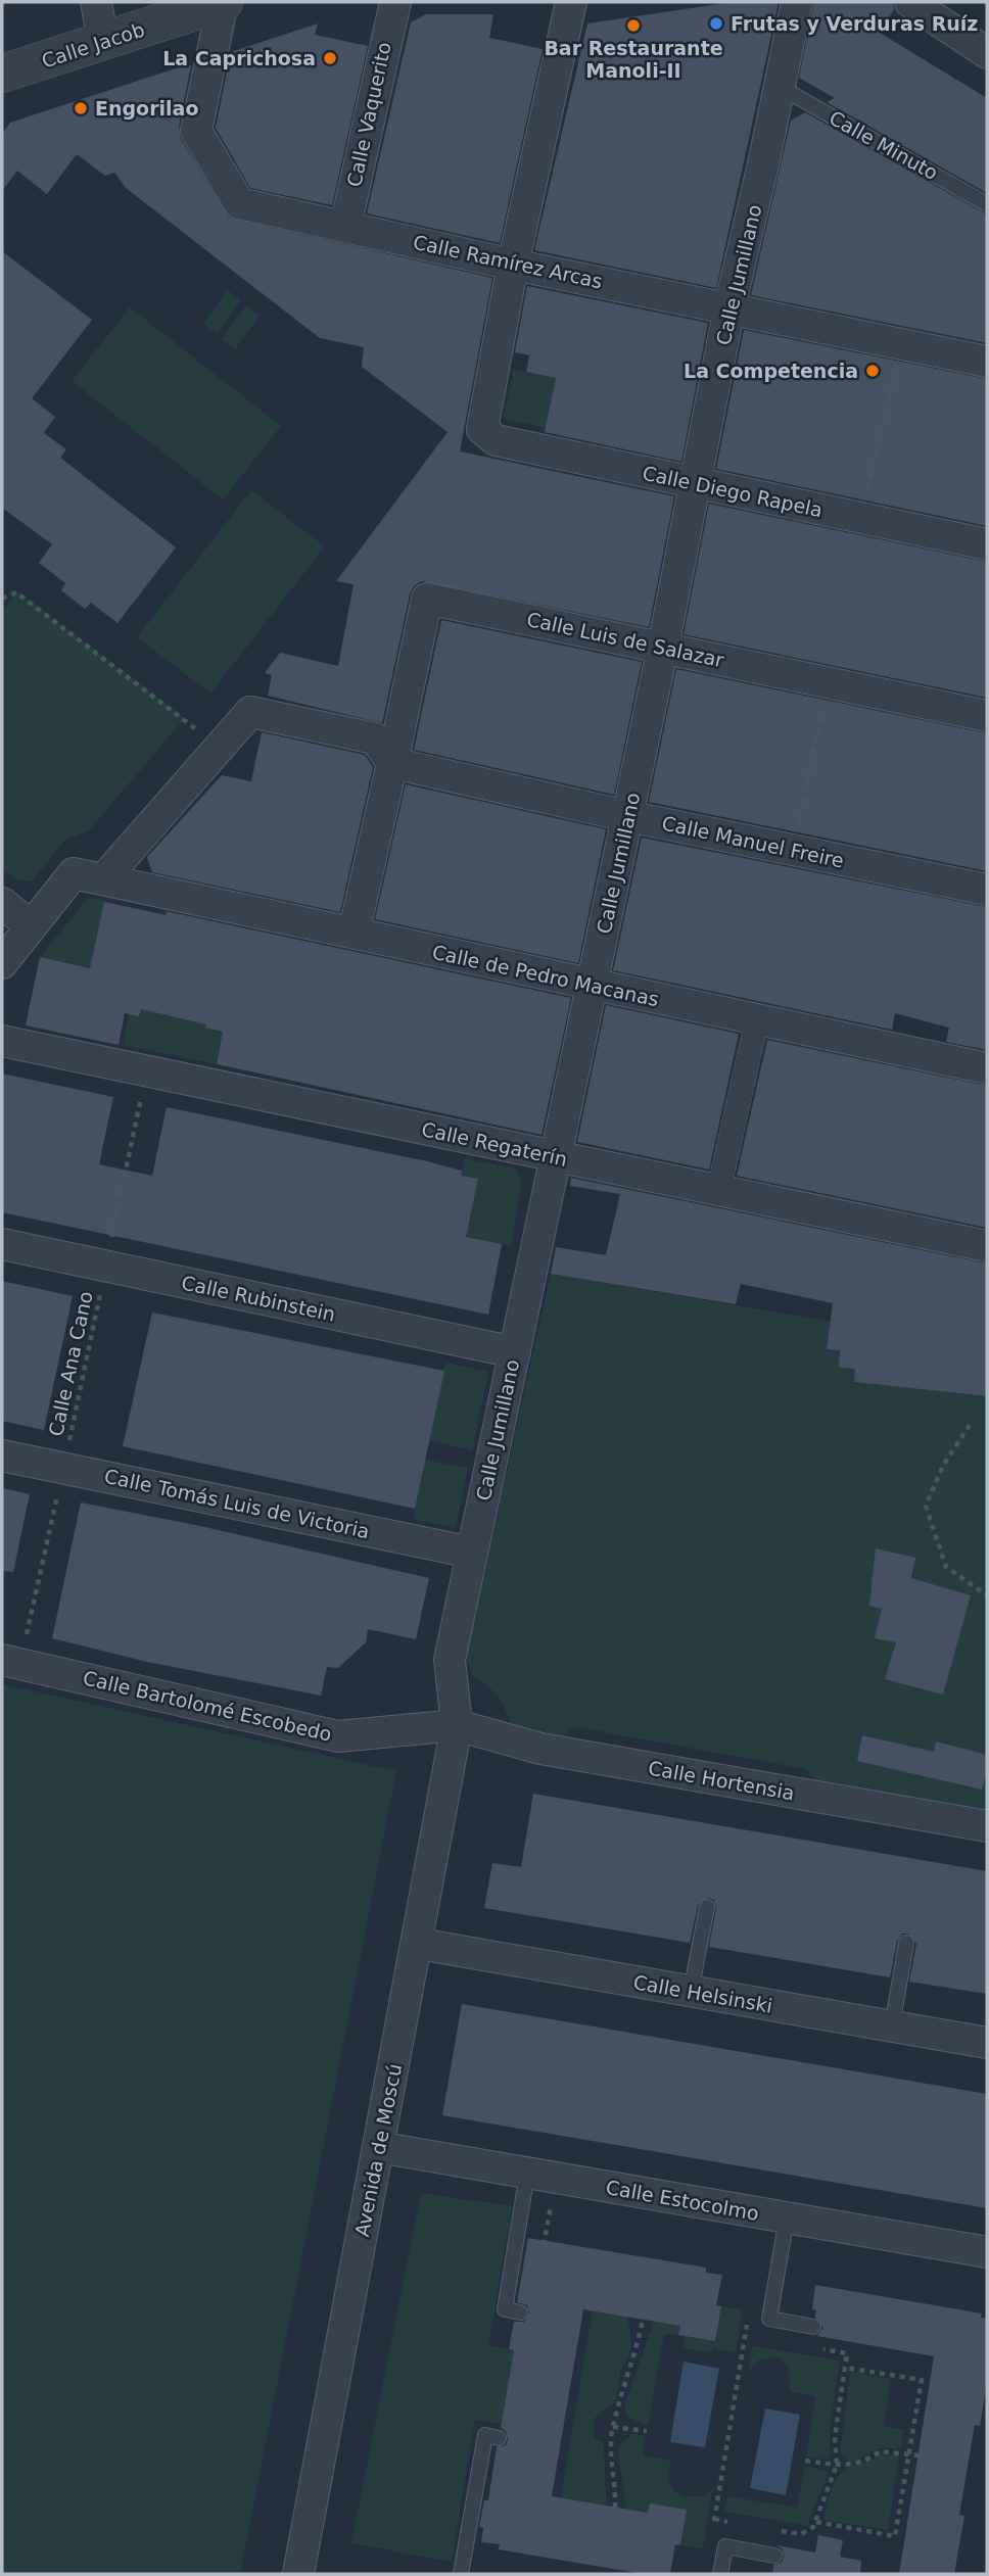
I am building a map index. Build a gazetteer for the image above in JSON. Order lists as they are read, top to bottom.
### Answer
{
  "streets": {
    "street": [
      "Calle Jacob",
      "Calle Vaquerito",
      "Calle Ramírez Arcas",
      "Calle Jumillano",
      "Calle Diego Rapela",
      "Calle Luis de Salazar",
      "Calle Manuel Freire",
      "Calle de Pedro Macanas",
      "Calle Regaterín",
      "Calle Rubinstein",
      "Calle Tomás Luis de Victoria",
      "Calle Bartolomé Escobedo",
      "Calle Hortensia",
      "Calle Helsinski",
      "Avenida de Moscú",
      "Calle Estocolmo"
    ],
    "lane": ["Calle Minuto"],
    "path": ["Calle Ana Cano"]
  },
  "crossings": [
    ["Calle Jacob", "Calle Ramírez Arcas"],
    ["Calle Vaquerito", "Calle Ramírez Arcas"],
    ["Calle Minuto", "Calle Jumillano"],
    ["Calle Ramírez Arcas", "Calle Jumillano"],
    ["Calle Ramírez Arcas", "Calle Diego Rapela"],
    ["Calle Jumillano", "Calle Diego Rapela"],
    ["Calle Jumillano", "Calle Luis de Salazar"],
    ["Calle Jumillano", "Calle Manuel Freire"],
    ["Calle Jumillano", "Calle de Pedro Macanas"],
    ["Calle Jumillano", "Calle Regaterín"],
    ["Calle Jumillano", "Calle Rubinstein"],
    ["Calle Jumillano", "Calle Tomás Luis de Victoria"],
    ["Calle Jumillano", "Calle Bartolomé Escobedo"],
    ["Calle Jumillano", "Calle Hortensia"],
    ["Calle Jumillano", "Avenida de Moscú"],
    ["Calle Luis de Salazar", "Calle Manuel Freire"],
    ["Calle Bartolomé Escobedo", "Calle Hortensia"],
    ["Calle Bartolomé Escobedo", "Avenida de Moscú"],
    ["Calle Hortensia", "Avenida de Moscú"],
    ["Calle Helsinski", "Avenida de Moscú"],
    ["Avenida de Moscú", "Calle Estocolmo"]
  ],
  "places": [
    "Frutas y Verduras Ruíz",
    "Bar Restaurante Manoli-II",
    "La Caprichosa",
    "Engorilao",
    "La Competencia"
  ]
}
